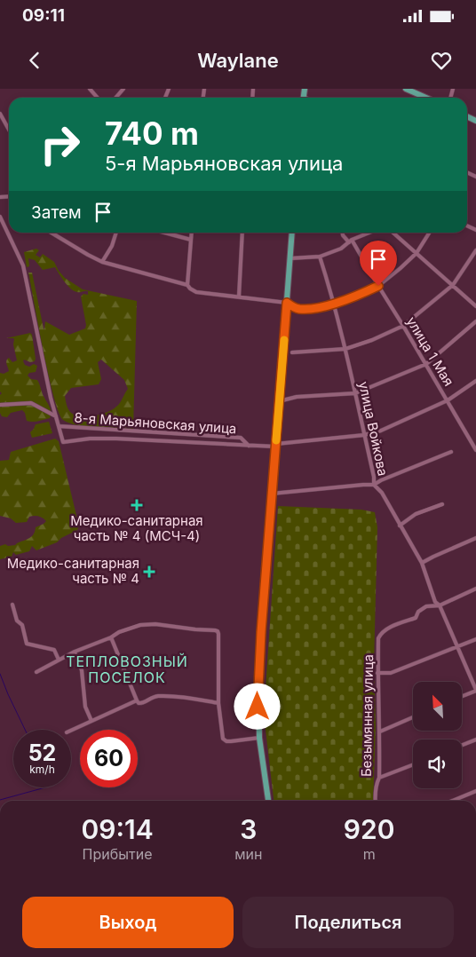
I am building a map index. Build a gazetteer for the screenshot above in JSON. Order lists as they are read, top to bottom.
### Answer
{
  "streets": {
    "street": [
      "улица 1 Мая",
      "8-я Марьяновская улица",
      "улица Войкова",
      "Безымянная улица"
    ]
  },
  "crossings": [
    ["улица 1 Мая", "8-я Марьяновская улица"],
    ["8-я Марьяновская улица", "улица Войкова"]
  ],
  "districts": ["ТЕПЛОВОЗНЫЙ ПОСЕЛОК"],
  "places": {
    "health": ["Медико-санитарная часть № 4 (МСЧ-4)", "Медико-санитарная часть № 4"]
  },
  "north": "top left",
  "page": {
    "status": "09:11",
    "header": "Waylane",
    "turn": ["740 m", "5-я Марьяновская улица"],
    "then": "Затем",
    "speed": "52 km/h",
    "limit": "60",
    "eta": [
      "09:14",
      "Прибытие",
      "3",
      "мин",
      "920",
      "m"
    ],
    "buttons": ["Выход", "Поделиться"]
  }
}
